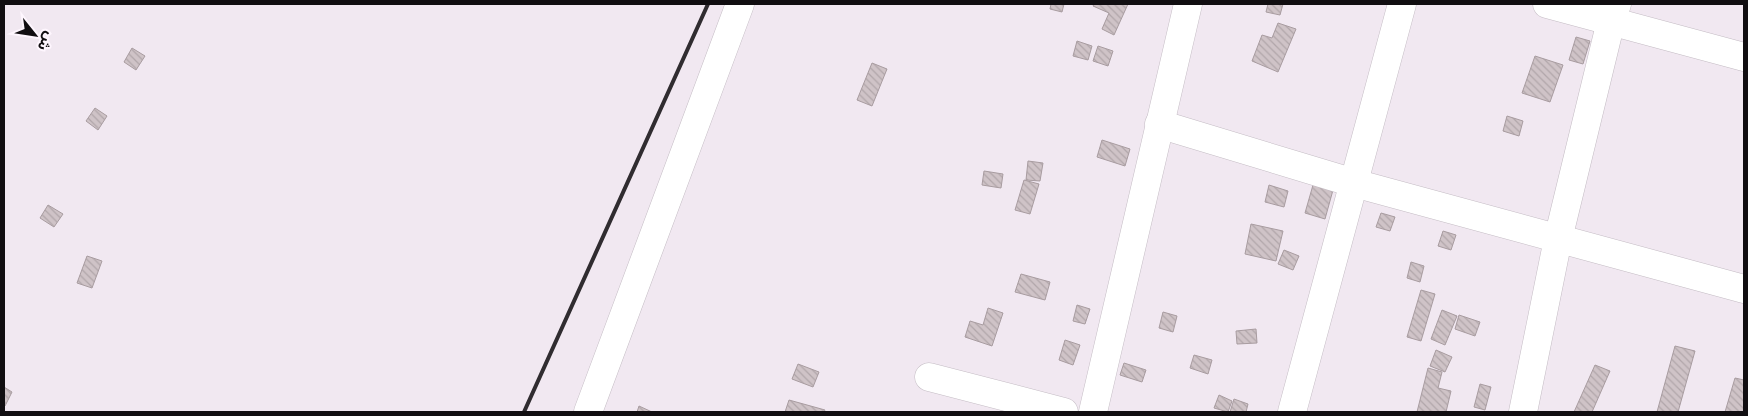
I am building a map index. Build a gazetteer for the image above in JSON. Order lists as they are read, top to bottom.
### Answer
{
  "north": "bottom right"
}
